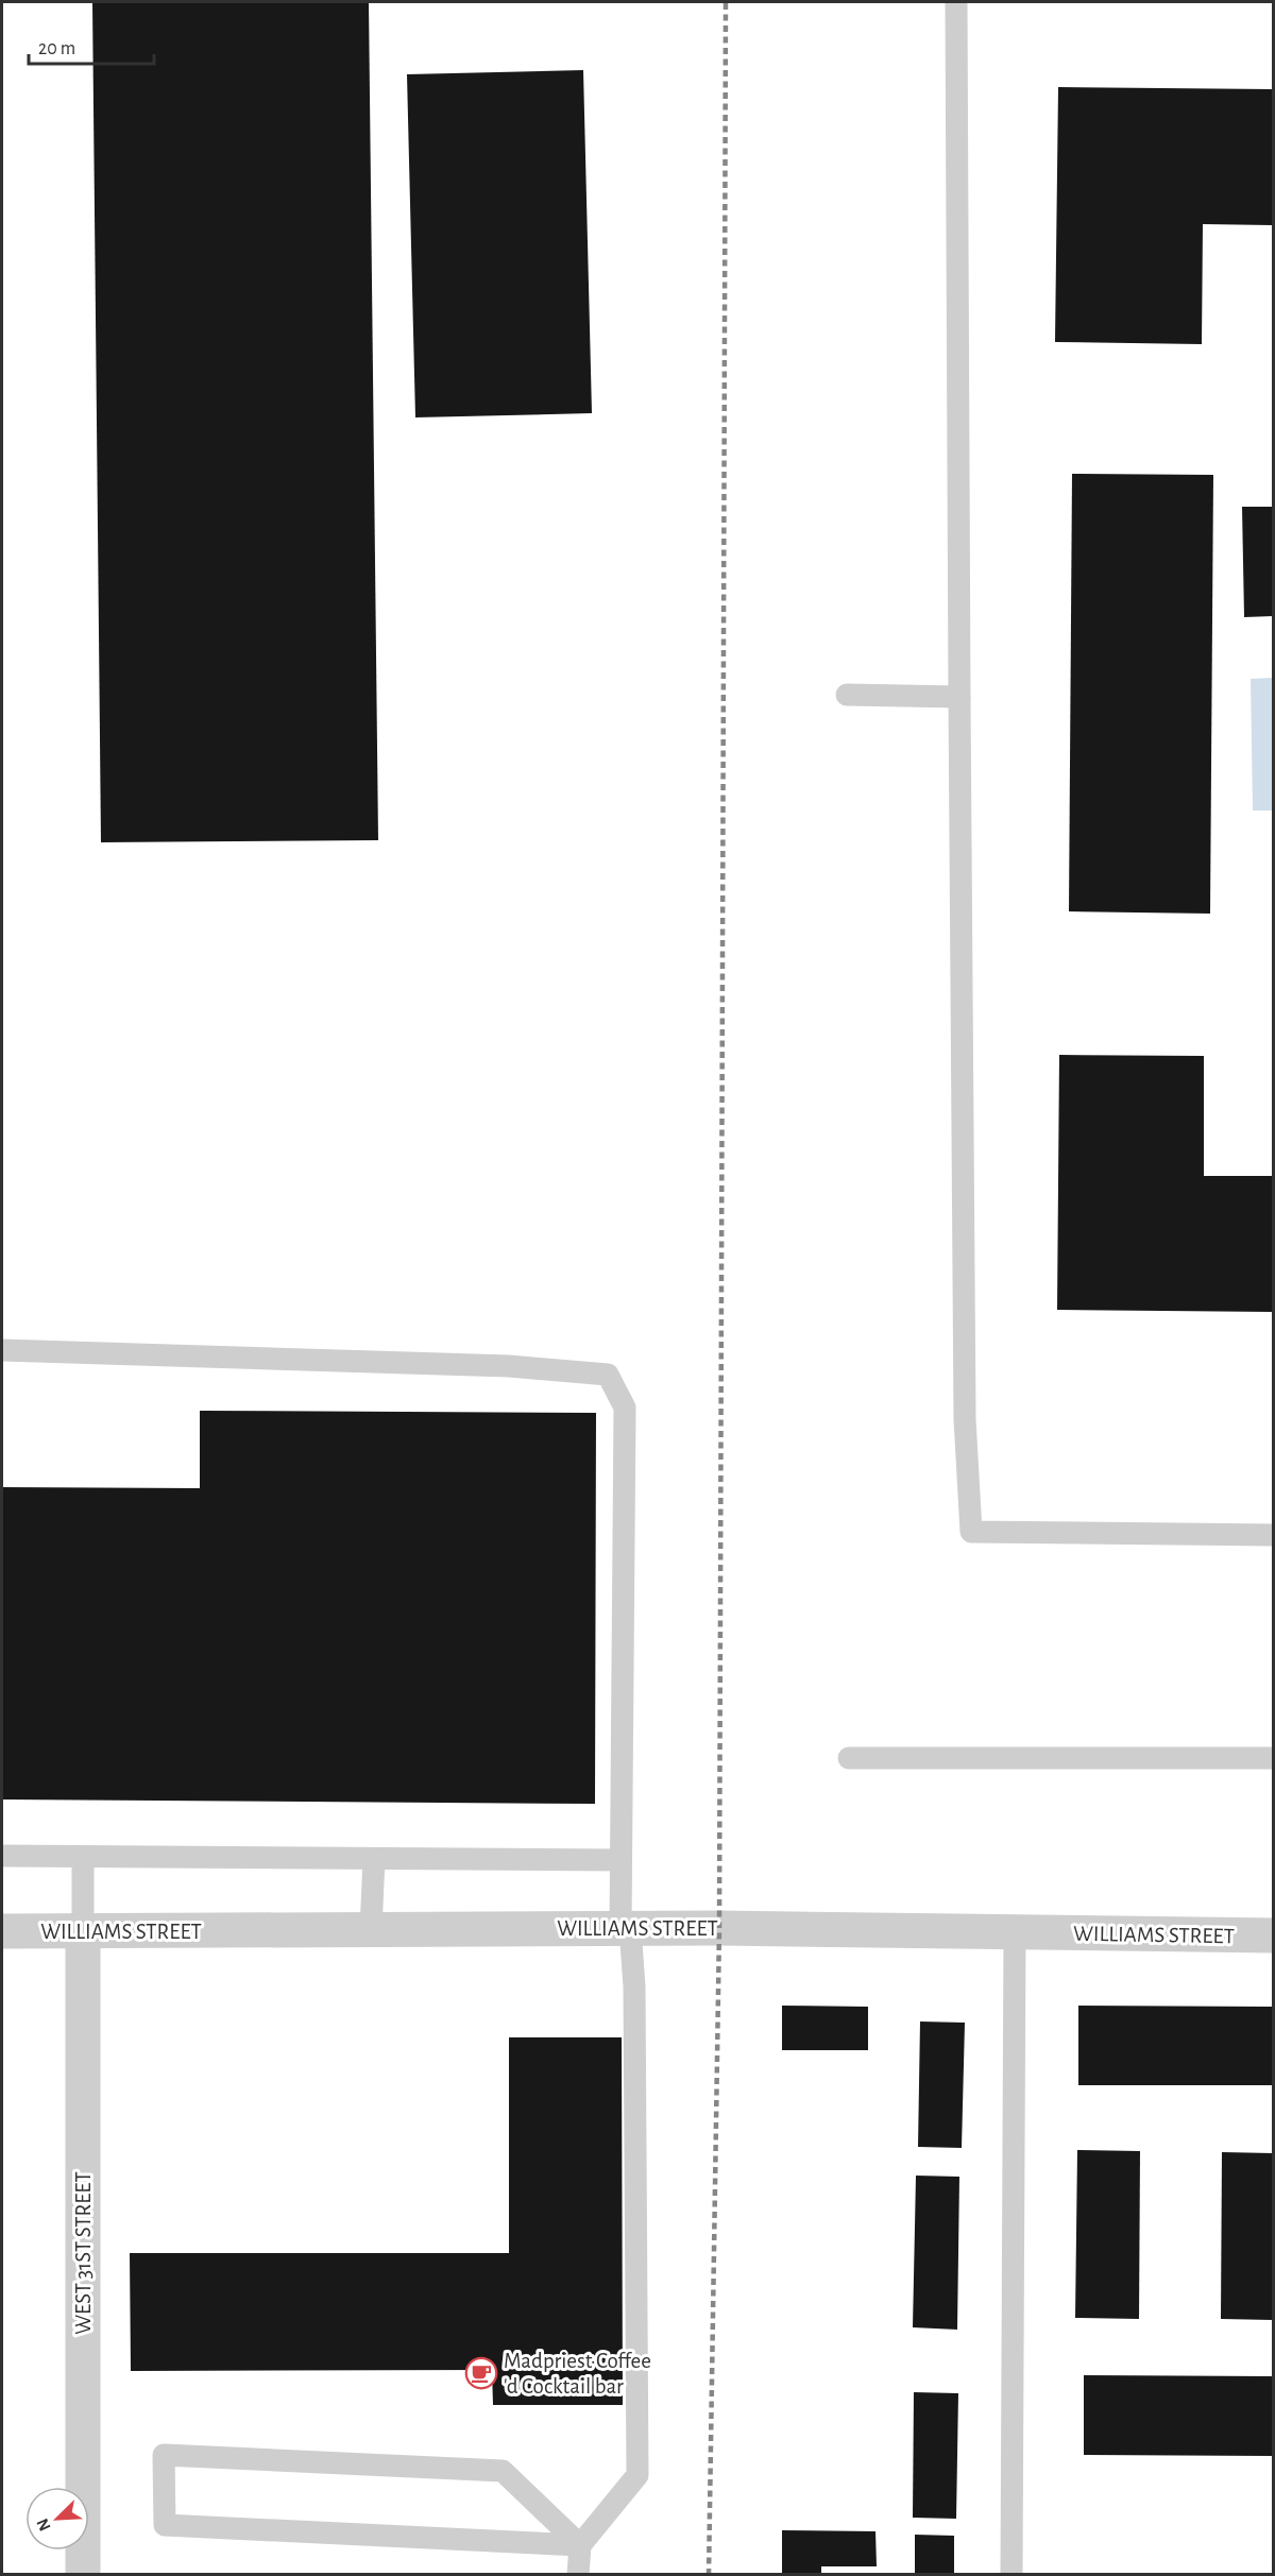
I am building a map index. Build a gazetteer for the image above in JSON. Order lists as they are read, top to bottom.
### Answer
{
  "streets": {
    "street": ["WILLIAMS STREET", "WEST 31ST STREET"]
  },
  "crossings": [
    ["WILLIAMS STREET", "WEST 31ST STREET"]
  ],
  "places": {
    "cafe": ["Madpriest Coffee 'd Cocktail bar"]
  },
  "scale_bar": "20 m",
  "north": "bottom left"
}
